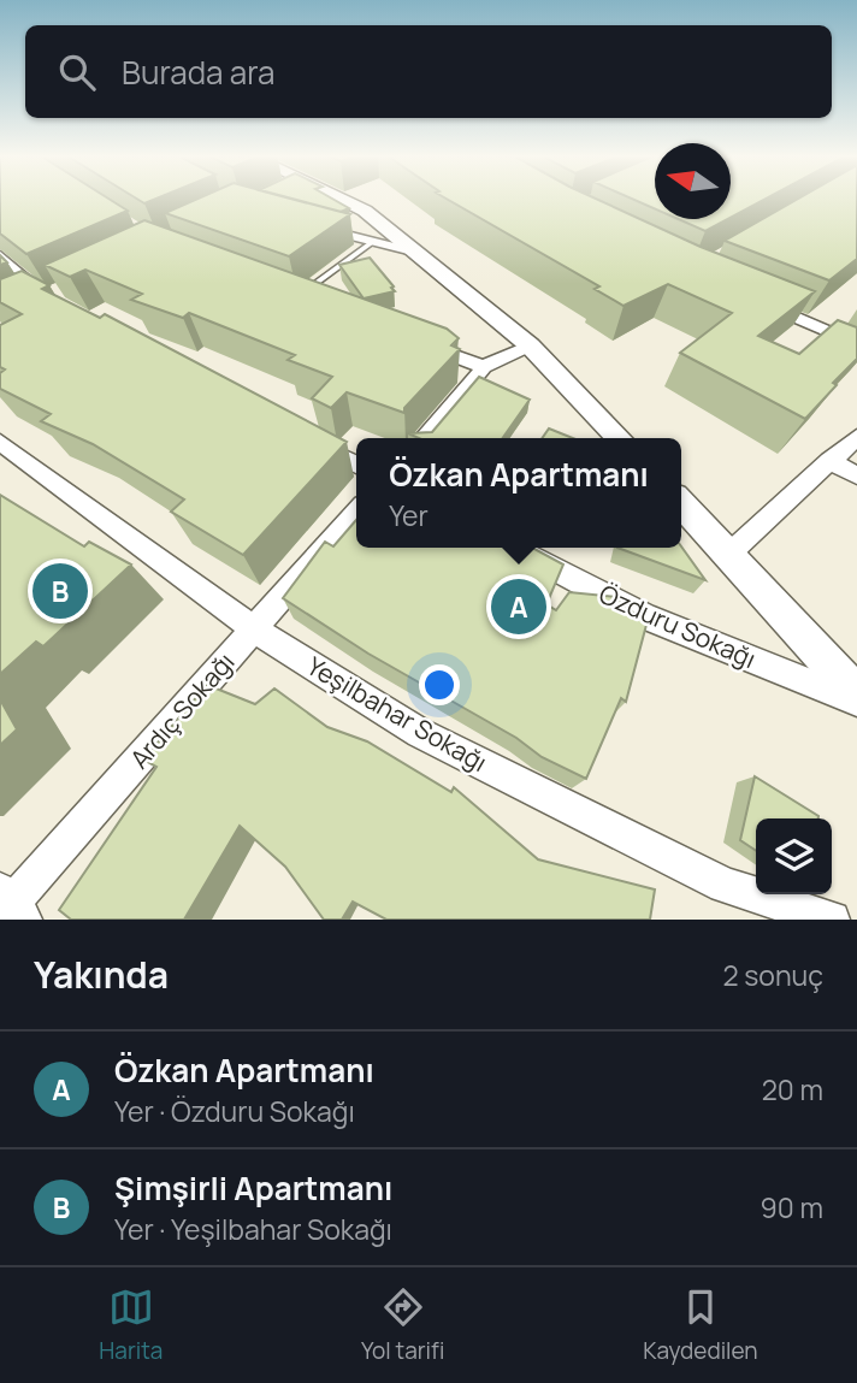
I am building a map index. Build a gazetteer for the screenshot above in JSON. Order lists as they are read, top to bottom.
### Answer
{
  "streets": {
    "street": ["Özduru Sokağı", "Ardıç Sokağı", "Yeşilbahar Sokağı"]
  },
  "crossings": [
    ["Ardıç Sokağı", "Yeşilbahar Sokağı"]
  ],
  "north": "left",
  "page": {
    "search": "Burada ara",
    "popup": ["Özkan Apartmanı", "Yer"],
    "pins": ["B", "A"],
    "heading": ["Yakında", "2 sonuç"],
    "list": [
      {
        "mark": "A",
        "name": "Özkan Apartmanı",
        "note": "Yer · Özduru Sokağı",
        "value": "20 m"
      },
      {
        "mark": "B",
        "name": "Şimşirli Apartmanı",
        "note": "Yer · Yeşilbahar Sokağı",
        "value": "90 m"
      }
    ],
    "nav": ["Harita", "Yol tarifi", "Kaydedilen"]
  }
}
